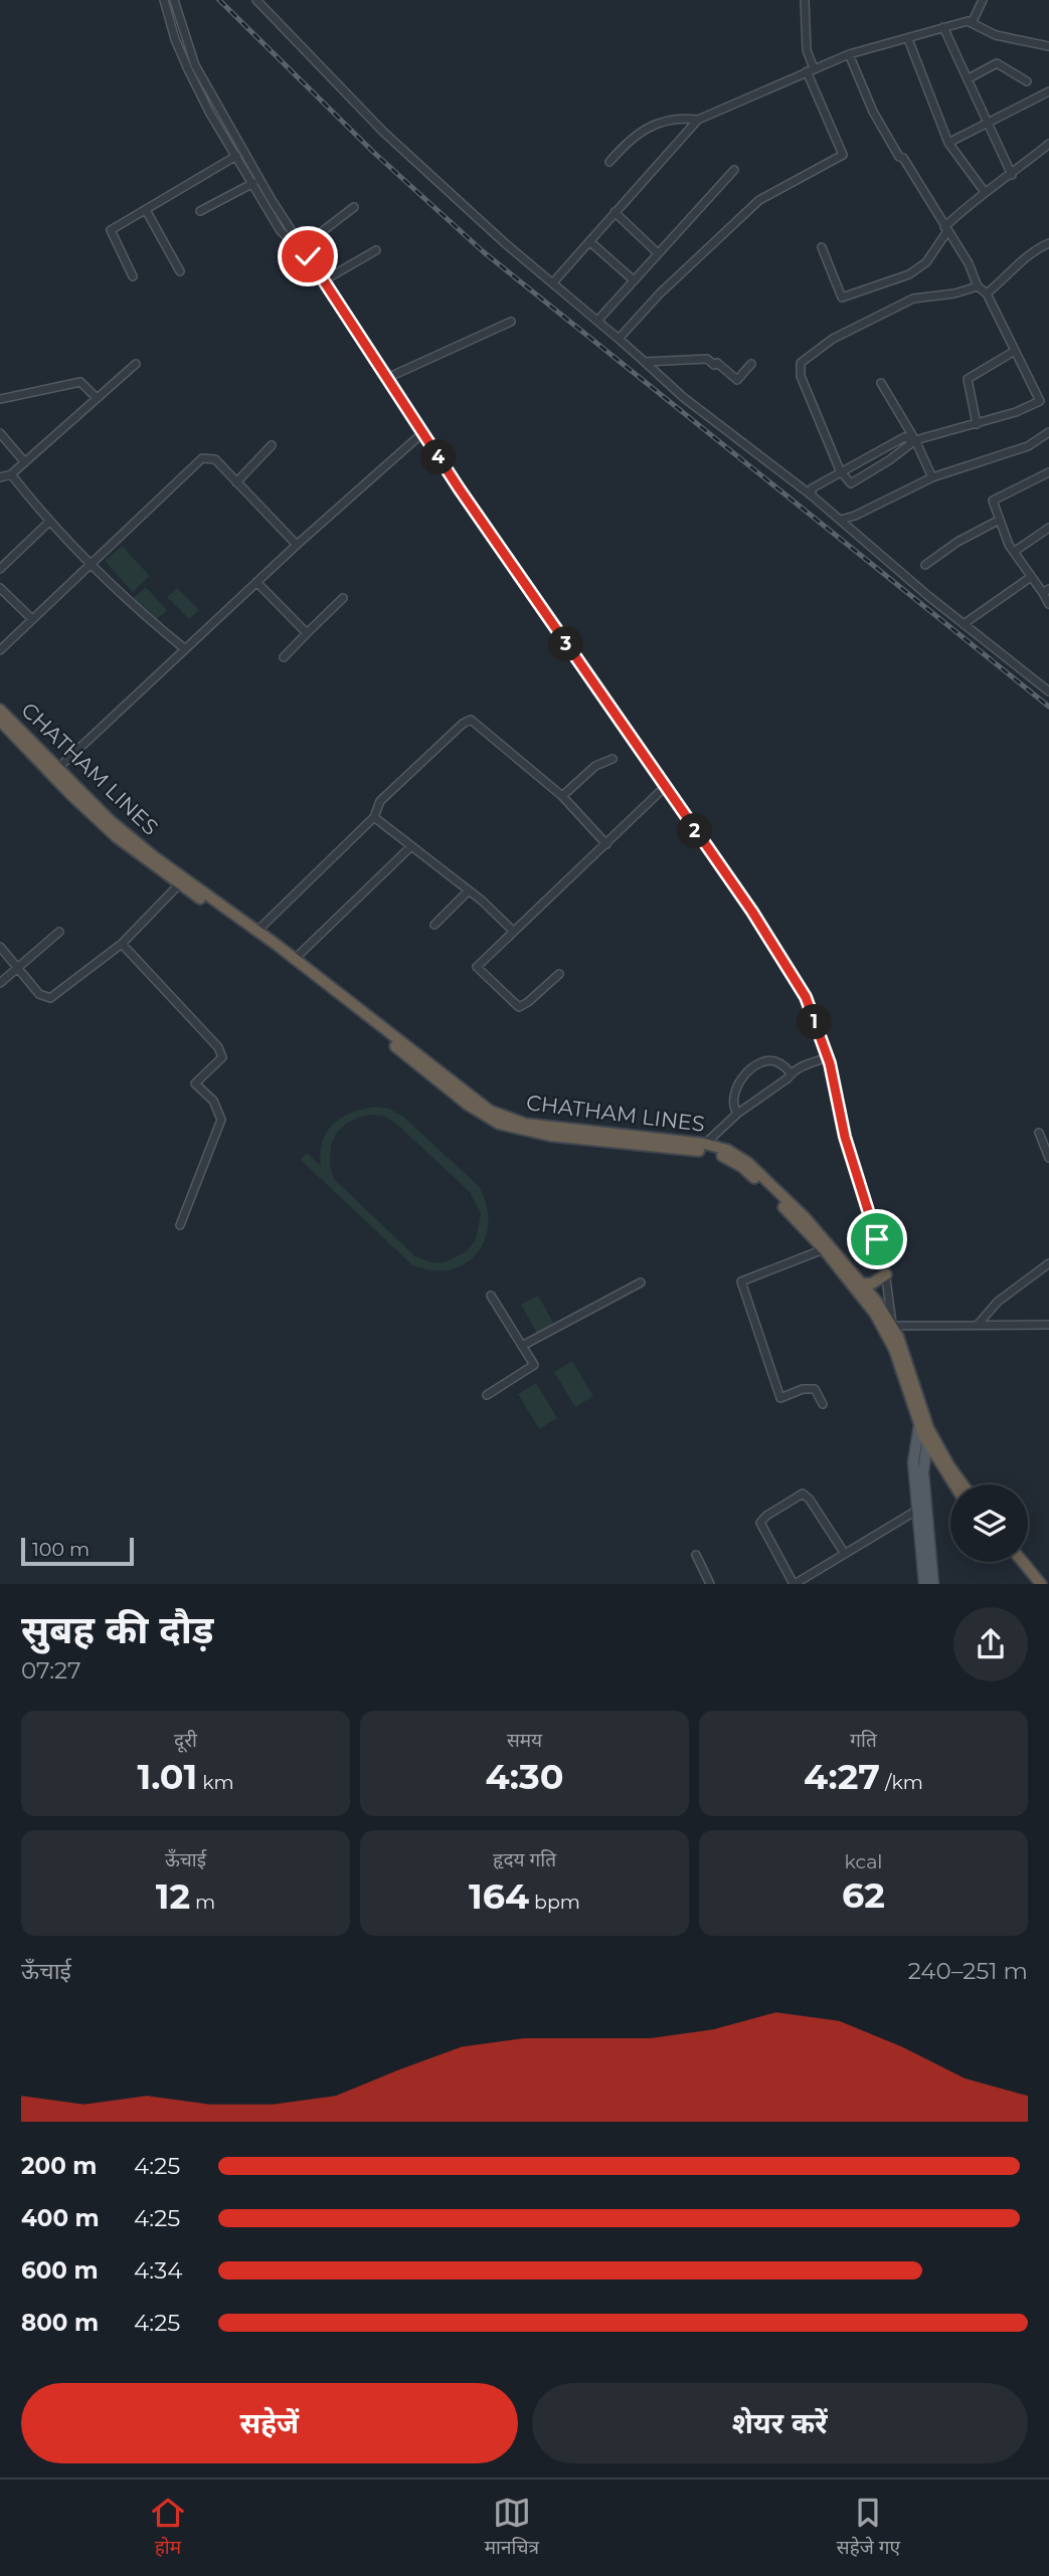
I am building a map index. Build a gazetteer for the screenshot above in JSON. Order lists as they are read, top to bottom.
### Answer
{
  "streets": {
    "highway": ["CHATHAM LINES"]
  },
  "scale_bar": "100 m",
  "page": {
    "pins": [
      "4",
      "3",
      "2",
      "1"
    ],
    "scale": "100 m",
    "heading": ["सुबह की दौड़", "07:27"],
    "stats": [
      ["दूरी", "1.01 km"],
      ["समय", "4:30"],
      ["गति", "4:27 /km"],
      ["ऊँचाई", "12 m"],
      ["हृदय गति", "164 bpm"],
      ["kcal", "62"]
    ],
    "chart": ["ऊँचाई", "240–251 m"],
    "list": [
      {
        "name": "200 m",
        "note": "4:25"
      },
      {
        "name": "400 m",
        "note": "4:25"
      },
      {
        "name": "600 m",
        "note": "4:34"
      },
      {
        "name": "800 m",
        "note": "4:25"
      }
    ],
    "buttons": ["सहेजें", "शेयर करें"],
    "tabs": ["होम", "मानचित्र", "सहेजे गए"]
  }
}
